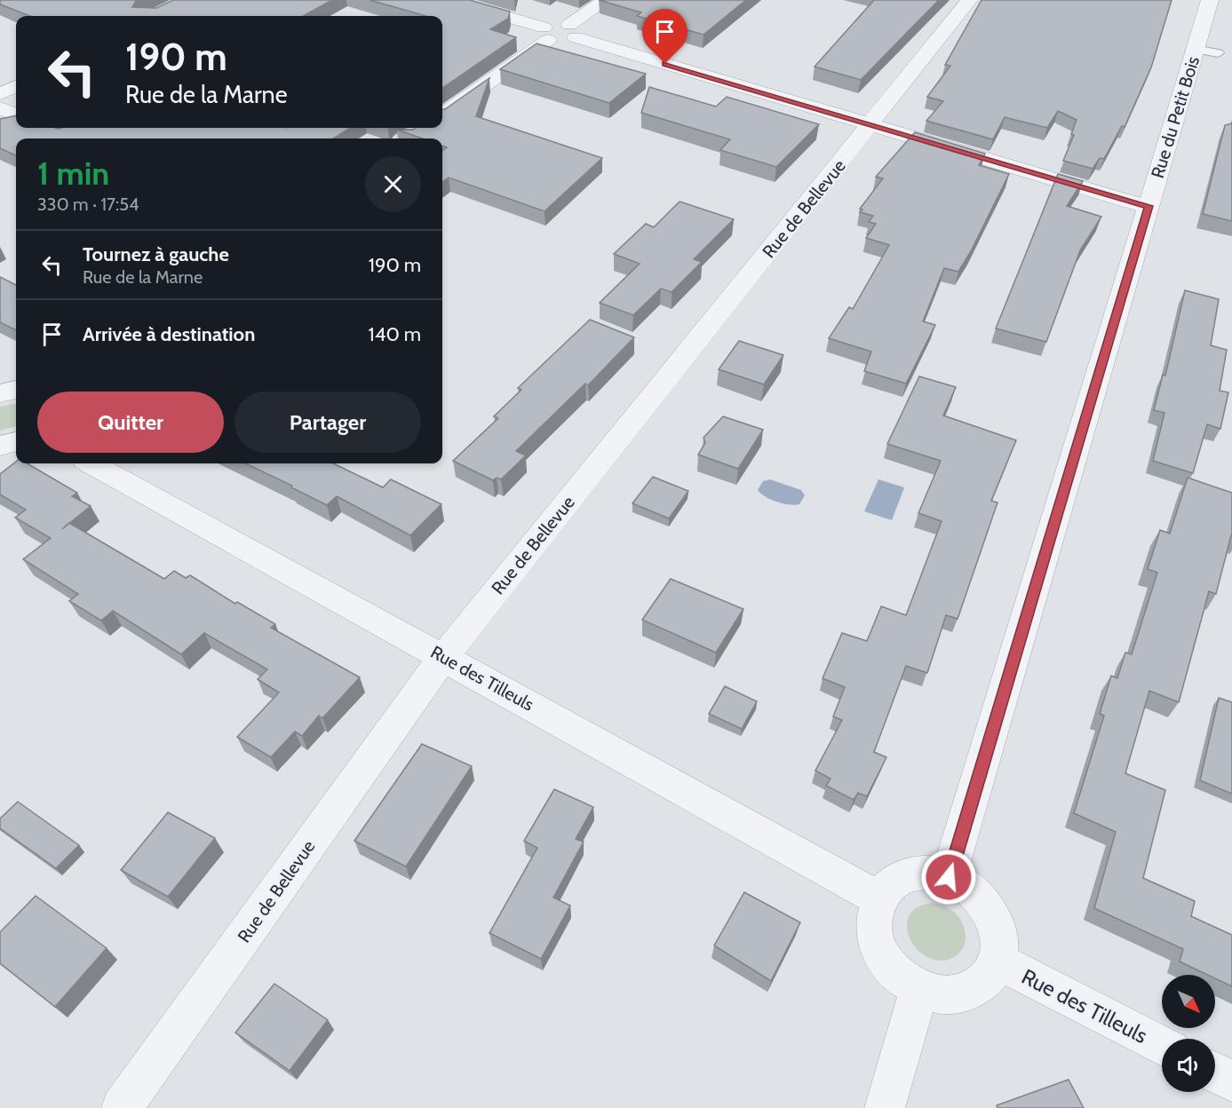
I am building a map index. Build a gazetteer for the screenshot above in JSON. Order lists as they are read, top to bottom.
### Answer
{
  "streets": {
    "street": ["Rue du Petit Bois", "Rue de Bellevue", "Rue des Tilleuls"]
  },
  "crossings": [
    ["Rue du Petit Bois", "Rue des Tilleuls"],
    ["Rue de Bellevue", "Rue des Tilleuls"]
  ],
  "north": "bottom right",
  "page": {
    "turn": ["190 m", "Rue de la Marne"],
    "heading": ["1 min", "330 m · 17:54"],
    "list": [
      {
        "name": "Tournez à gauche",
        "note": "Rue de la Marne",
        "value": "190 m"
      },
      {
        "name": "Arrivée à destination",
        "value": "140 m"
      }
    ],
    "buttons": ["Quitter", "Partager"]
  }
}
